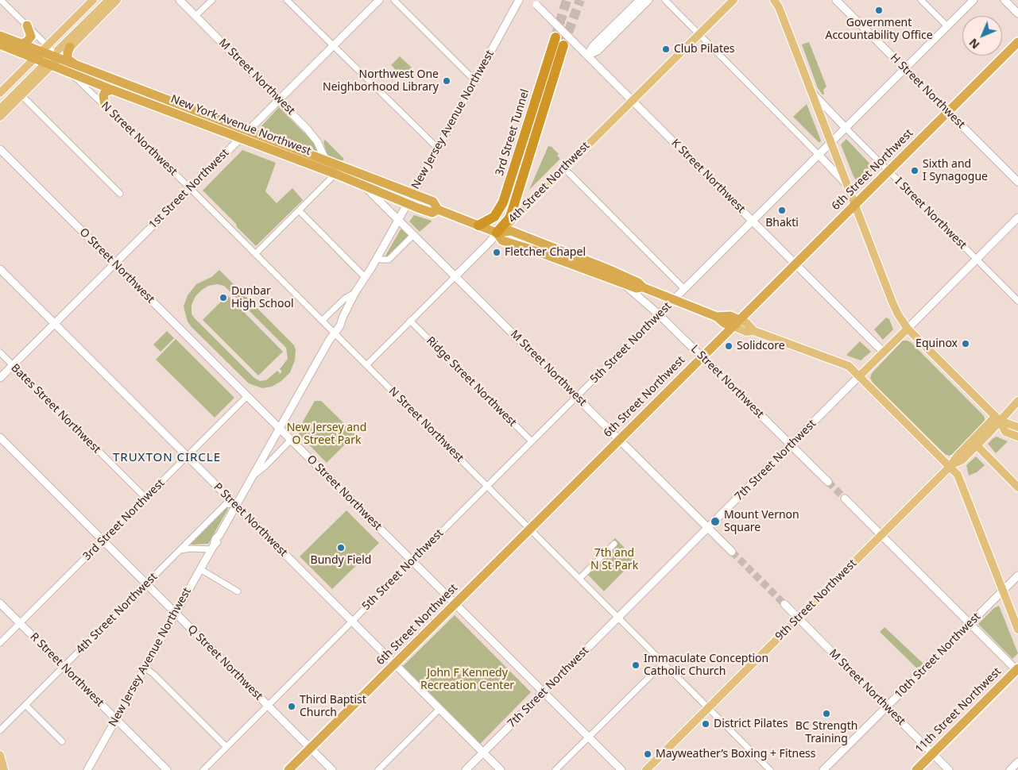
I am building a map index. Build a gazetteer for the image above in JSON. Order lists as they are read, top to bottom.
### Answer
{
  "streets": {
    "highway": [
      "New York Avenue Northwest",
      "3rd Street Tunnel",
      "6th Street Northwest",
      "11th Street Northwest"
    ],
    "main road": ["4th Street Northwest", "7th Street Northwest", "9th Street Northwest"],
    "street": [
      "M Street Northwest",
      "H Street Northwest",
      "New Jersey Avenue Northwest",
      "N Street Northwest",
      "K Street Northwest",
      "1st Street Northwest",
      "I Street Northwest",
      "O Street Northwest",
      "5th Street Northwest",
      "Ridge Street Northwest",
      "L Street Northwest",
      "Bates Street Northwest",
      "3rd Street Northwest",
      "P Street Northwest",
      "10th Street Northwest",
      "Q Street Northwest",
      "R Street Northwest"
    ]
  },
  "crossings": [
    ["M Street Northwest", "New Jersey Avenue Northwest"],
    ["M Street Northwest", "New York Avenue Northwest"],
    ["M Street Northwest", "6th Street Northwest"],
    ["M Street Northwest", "4th Street Northwest"],
    ["M Street Northwest", "1st Street Northwest"],
    ["M Street Northwest", "5th Street Northwest"],
    ["M Street Northwest", "7th Street Northwest"],
    ["M Street Northwest", "9th Street Northwest"],
    ["M Street Northwest", "10th Street Northwest"],
    ["M Street Northwest", "11th Street Northwest"],
    ["H Street Northwest", "6th Street Northwest"],
    ["H Street Northwest", "5th Street Northwest"],
    ["New Jersey Avenue Northwest", "New York Avenue Northwest"],
    ["New Jersey Avenue Northwest", "N Street Northwest"],
    ["New Jersey Avenue Northwest", "4th Street Northwest"],
    ["New Jersey Avenue Northwest", "O Street Northwest"],
    ["New Jersey Avenue Northwest", "P Street Northwest"],
    ["New Jersey Avenue Northwest", "Q Street Northwest"],
    ["New Jersey Avenue Northwest", "R Street Northwest"],
    ["New York Avenue Northwest", "3rd Street Tunnel"],
    ["New York Avenue Northwest", "N Street Northwest"],
    ["New York Avenue Northwest", "6th Street Northwest"],
    ["New York Avenue Northwest", "4th Street Northwest"],
    ["New York Avenue Northwest", "1st Street Northwest"],
    ["New York Avenue Northwest", "5th Street Northwest"],
    ["New York Avenue Northwest", "L Street Northwest"],
    ["New York Avenue Northwest", "7th Street Northwest"],
    ["New York Avenue Northwest", "9th Street Northwest"],
    ["New York Avenue Northwest", "10th Street Northwest"],
    ["3rd Street Tunnel", "4th Street Northwest"],
    ["N Street Northwest", "6th Street Northwest"],
    ["N Street Northwest", "4th Street Northwest"],
    ["N Street Northwest", "1st Street Northwest"],
    ["N Street Northwest", "5th Street Northwest"],
    ["N Street Northwest", "7th Street Northwest"],
    ["N Street Northwest", "9th Street Northwest"],
    ["6th Street Northwest", "K Street Northwest"],
    ["6th Street Northwest", "I Street Northwest"],
    ["6th Street Northwest", "O Street Northwest"],
    ["6th Street Northwest", "L Street Northwest"],
    ["6th Street Northwest", "P Street Northwest"],
    ["6th Street Northwest", "Q Street Northwest"],
    ["K Street Northwest", "4th Street Northwest"],
    ["K Street Northwest", "5th Street Northwest"],
    ["K Street Northwest", "7th Street Northwest"],
    ["4th Street Northwest", "Ridge Street Northwest"],
    ["4th Street Northwest", "P Street Northwest"],
    ["4th Street Northwest", "Q Street Northwest"],
    ["4th Street Northwest", "R Street Northwest"],
    ["1st Street Northwest", "O Street Northwest"],
    ["1st Street Northwest", "Bates Street Northwest"],
    ["1st Street Northwest", "P Street Northwest"],
    ["I Street Northwest", "5th Street Northwest"],
    ["I Street Northwest", "7th Street Northwest"],
    ["O Street Northwest", "5th Street Northwest"],
    ["O Street Northwest", "7th Street Northwest"],
    ["O Street Northwest", "3rd Street Northwest"],
    ["5th Street Northwest", "Ridge Street Northwest"],
    ["5th Street Northwest", "L Street Northwest"],
    ["5th Street Northwest", "P Street Northwest"],
    ["5th Street Northwest", "Q Street Northwest"],
    ["L Street Northwest", "7th Street Northwest"],
    ["Bates Street Northwest", "3rd Street Northwest"],
    ["7th Street Northwest", "P Street Northwest"],
    ["3rd Street Northwest", "P Street Northwest"],
    ["3rd Street Northwest", "Q Street Northwest"],
    ["3rd Street Northwest", "R Street Northwest"]
  ],
  "districts": ["TRUXTON CIRCLE"],
  "parks": ["New Jersey and O Street Park", "7th and N St Park", "John F Kennedy Recreation Center"],
  "places": [
    "Government Accountability Office",
    "Club Pilates",
    "Northwest One Neighborhood Library",
    "Sixth and I Synagogue",
    "Bhakti",
    "Fletcher Chapel",
    "Dunbar High School",
    "Equinox",
    "Solidcore",
    "Mount Vernon Square",
    "Bundy Field",
    "Immaculate Conception Catholic Church",
    "Third Baptist Church",
    "BC Strength Training",
    "District Pilates",
    "Mayweather’s Boxing + Fitness"
  ],
  "north": "bottom left"
}
